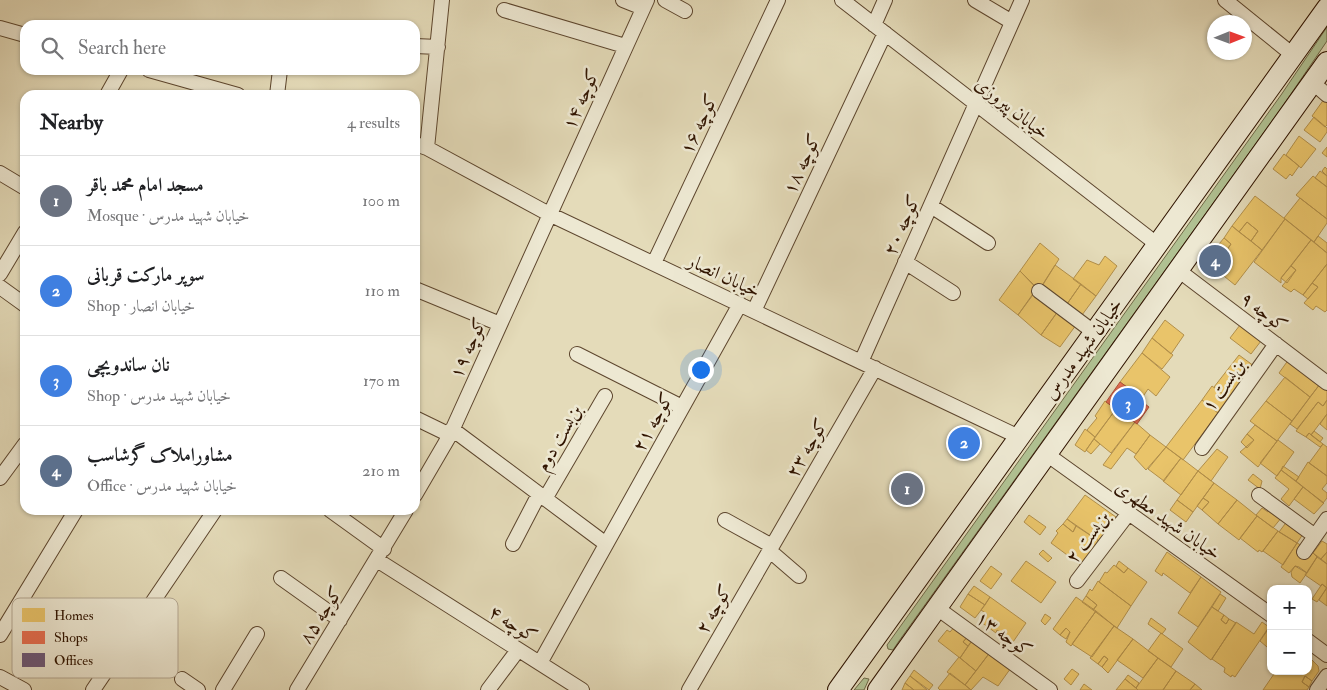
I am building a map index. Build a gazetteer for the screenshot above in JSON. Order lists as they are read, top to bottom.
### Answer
{
  "streets": {
    "main road": ["خیابان شهید مدرس"],
    "street": [
      "کوچه ۱۴",
      "خیابان پیروزی",
      "کوچه ۱۶",
      "کوچه ۱۸",
      "کوچه ۲۰",
      "خیابان انصار",
      "کوچه ۹",
      "کوچه ۱۹",
      "بن‌بست ۱",
      "کوچه ۲۱",
      "بن‌بست دوم",
      "کوچه ۲۳",
      "خیابان شهید مطهری",
      "بن‌بست ۲",
      "کوچه ۲",
      "کوچه ۸۵",
      "کوچه ۴",
      "کوچه ۱۳"
    ]
  },
  "crossings": [
    ["کوچه ۱۴", "خیابان انصار"],
    ["کوچه ۱۴", "کوچه ۱۹"],
    ["خیابان پیروزی", "کوچه ۱۸"],
    ["خیابان پیروزی", "کوچه ۲۰"],
    ["خیابان پیروزی", "خیابان شهید مدرس"],
    ["کوچه ۱۶", "خیابان انصار"],
    ["کوچه ۱۸", "خیابان انصار"],
    ["کوچه ۲۰", "خیابان انصار"],
    ["خیابان انصار", "کوچه ۱۹"],
    ["خیابان انصار", "خیابان شهید مدرس"],
    ["خیابان انصار", "کوچه ۲۱"],
    ["خیابان انصار", "کوچه ۲۳"],
    ["کوچه ۹", "خیابان شهید مدرس"],
    ["کوچه ۹", "بن‌بست ۱"],
    ["خیابان شهید مدرس", "خیابان شهید مطهری"],
    ["خیابان شهید مدرس", "کوچه ۱۳"],
    ["کوچه ۲۱", "کوچه ۴"],
    ["کوچه ۲۳", "کوچه ۲"],
    ["خیابان شهید مطهری", "بن‌بست ۲"],
    ["کوچه ۸۵", "کوچه ۴"]
  ],
  "legend": ["Homes", "Shops", "Offices"],
  "north": "right",
  "page": {
    "search": "Search here",
    "heading": ["Nearby", "4 results"],
    "list": [
      {
        "mark": "1",
        "name": "مسجد امام محمد باقر",
        "note": "Mosque · خیابان شهید مدرس",
        "value": "100 m"
      },
      {
        "mark": "2",
        "name": "سوپر مارکت قربانی",
        "note": "Shop · خیابان انصار",
        "value": "110 m"
      },
      {
        "mark": "3",
        "name": "نان ساندویچی",
        "note": "Shop · خیابان شهید مدرس",
        "value": "170 m"
      },
      {
        "mark": "4",
        "name": "مشاوراملاک گرشاسب",
        "note": "Office · خیابان شهید مدرس",
        "value": "210 m"
      }
    ],
    "pins": [
      "4",
      "3",
      "2",
      "1"
    ],
    "map_buttons": ["+", "−"]
  }
}
